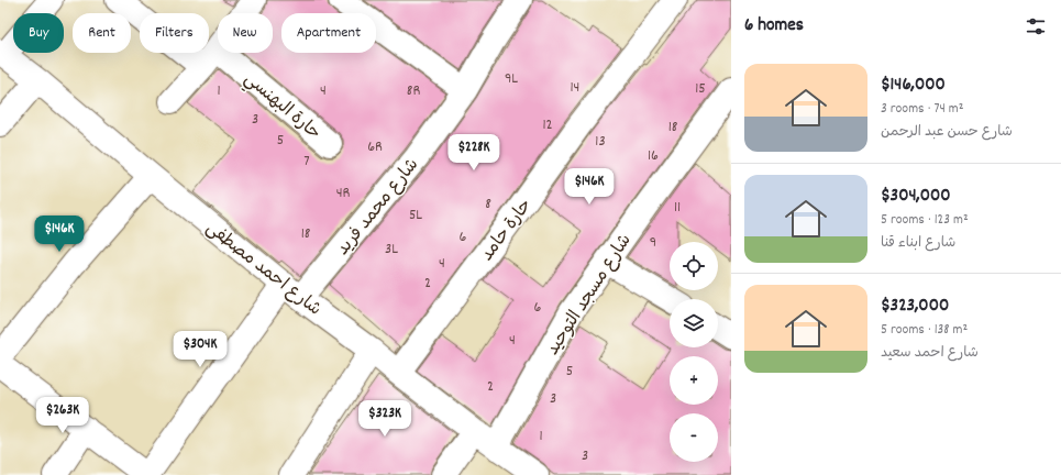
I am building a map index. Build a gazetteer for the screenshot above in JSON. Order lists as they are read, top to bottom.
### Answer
{
  "streets": {
    "street": [
      "حارة البهنسي",
      "شارع محمد فريد",
      "حارة حامد",
      "شارع احمد مصطفى",
      "شارع مسجد التوحيد"
    ]
  },
  "crossings": [
    ["شارع محمد فريد", "شارع احمد مصطفى"],
    ["حارة حامد", "شارع احمد مصطفى"],
    ["شارع احمد مصطفى", "شارع مسجد التوحيد"]
  ],
  "house_numbers": [
    "9L",
    "14",
    "15",
    "1",
    "4",
    "8R",
    "3",
    "12",
    "18",
    "5",
    "13",
    "6R",
    "16",
    "7",
    "4R",
    "8",
    "11",
    "5L",
    "18",
    "6",
    "9",
    "3L",
    "4",
    "2",
    "6",
    "4",
    "5",
    "2",
    "3",
    "1",
    "3"
  ],
  "page": {
    "heading": "6 homes",
    "chip": [
      "Buy",
      "Rent",
      "Filters",
      "New",
      "Apartment"
    ],
    "list": [
      {
        "name": "$146,000",
        "note": "3 rooms · 74 m² · شارع حسن عبد الرحمن"
      },
      {
        "name": "$304,000",
        "note": "5 rooms · 123 m² · شارع ابناء قنا"
      },
      {
        "name": "$323,000",
        "note": "5 rooms · 138 m² · شارع احمد سعيد"
      }
    ],
    "price": [
      "$228K",
      "$146K",
      "$146K",
      "$304K",
      "$263K",
      "$323K"
    ],
    "map_buttons": ["+", "−"]
  }
}
